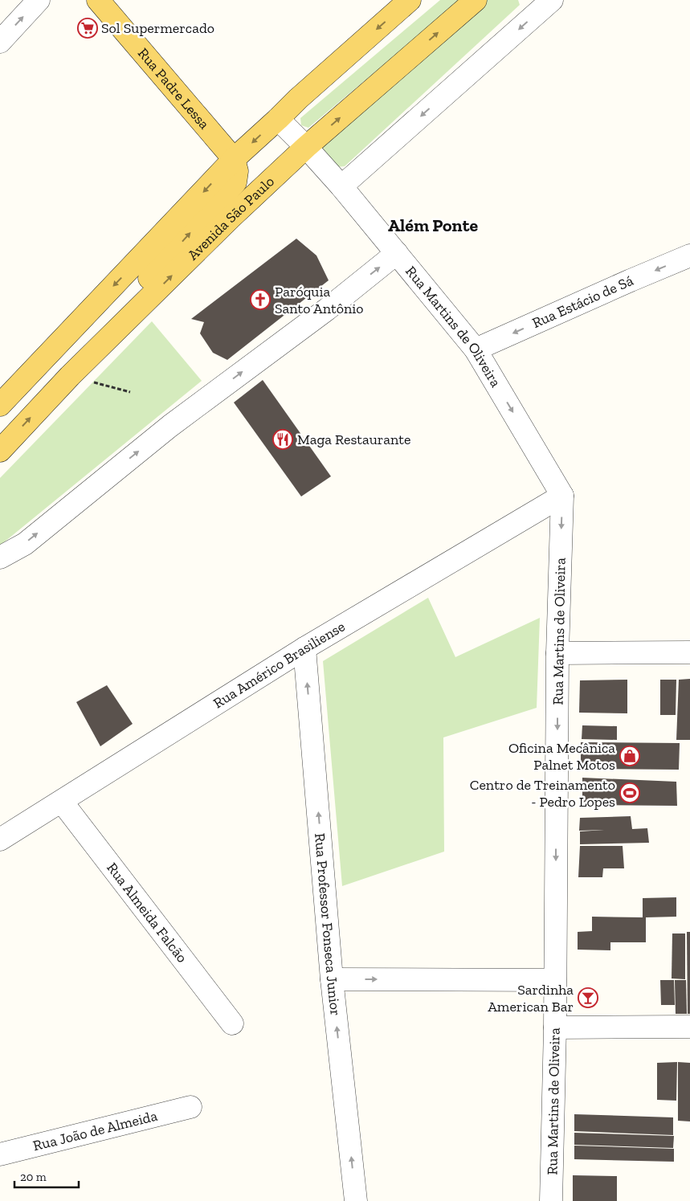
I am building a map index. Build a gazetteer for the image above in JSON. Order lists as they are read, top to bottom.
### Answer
{
  "streets": {
    "main road": ["Rua Padre Lessa", "Avenida São Paulo"],
    "street": [
      "Rua Estácio de Sá",
      "Rua Martins de Oliveira",
      "Rua Américo Brasiliense",
      "Rua Almeida Falcão",
      "Rua Professor Fonseca Junior",
      "Rua João de Almeida"
    ]
  },
  "crossings": [
    ["Avenida São Paulo", "Rua Martins de Oliveira"],
    ["Rua Estácio de Sá", "Rua Martins de Oliveira"],
    ["Rua Martins de Oliveira", "Rua Américo Brasiliense"],
    ["Rua Américo Brasiliense", "Rua Almeida Falcão"],
    ["Rua Américo Brasiliense", "Rua Professor Fonseca Junior"]
  ],
  "one_way": ["Rua Estácio de Sá", "Rua Martins de Oliveira", "Rua Professor Fonseca Junior"],
  "districts": ["Além Ponte"],
  "places": {
    "supermarket": ["Sol Supermercado"],
    "church": ["Paróquia Santo Antônio"],
    "restaurant": ["Maga Restaurante"],
    "shop": ["Oficina Mecânica Palnet Motos"],
    "sports": ["Centro de Treinamento - Pedro Lopes"],
    "bar": ["Sardinha American Bar"]
  },
  "scale_bar": "20 m"
}
